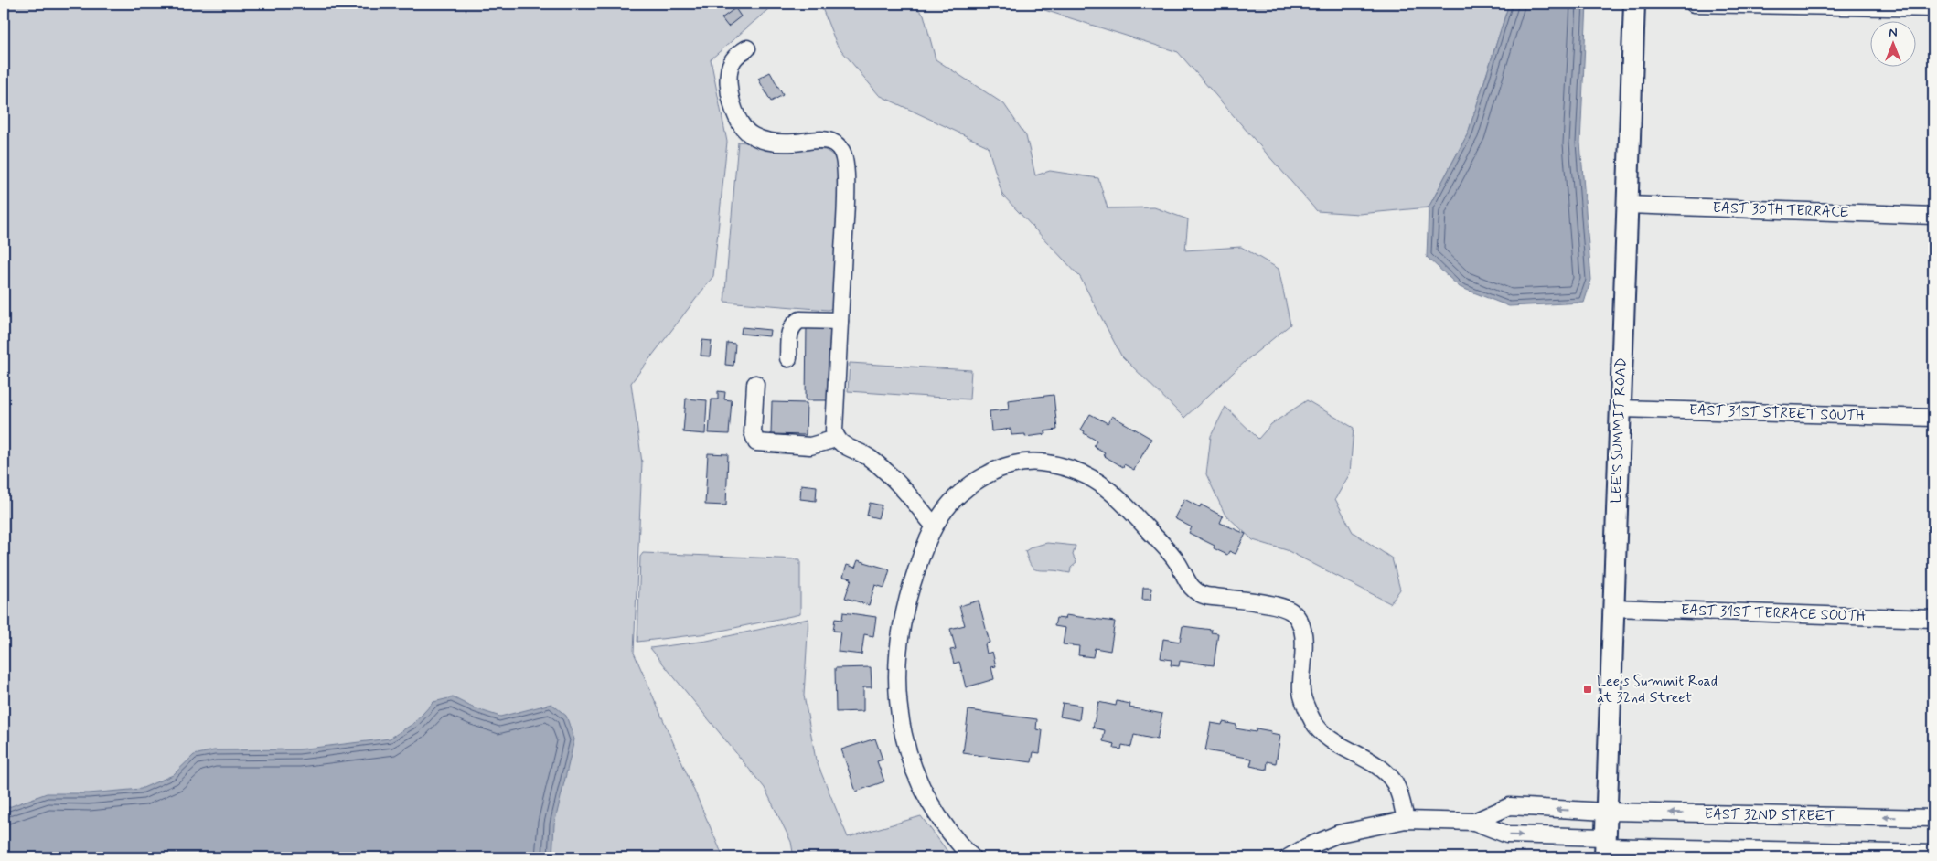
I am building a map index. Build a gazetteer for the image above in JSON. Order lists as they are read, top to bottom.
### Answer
{
  "streets": {
    "main road": ["LEE'S SUMMIT ROAD"],
    "street": [
      "EAST 30TH TERRACE",
      "EAST 31ST STREET SOUTH",
      "EAST 31ST TERRACE SOUTH",
      "EAST 32ND STREET"
    ]
  },
  "crossings": [
    ["EAST 30TH TERRACE", "LEE'S SUMMIT ROAD"],
    ["EAST 31ST STREET SOUTH", "LEE'S SUMMIT ROAD"],
    ["LEE'S SUMMIT ROAD", "EAST 31ST TERRACE SOUTH"],
    ["LEE'S SUMMIT ROAD", "EAST 32ND STREET"]
  ],
  "places": {
    "transit": ["Lee's Summit Road at 32nd Street"]
  },
  "north": "top"
}
